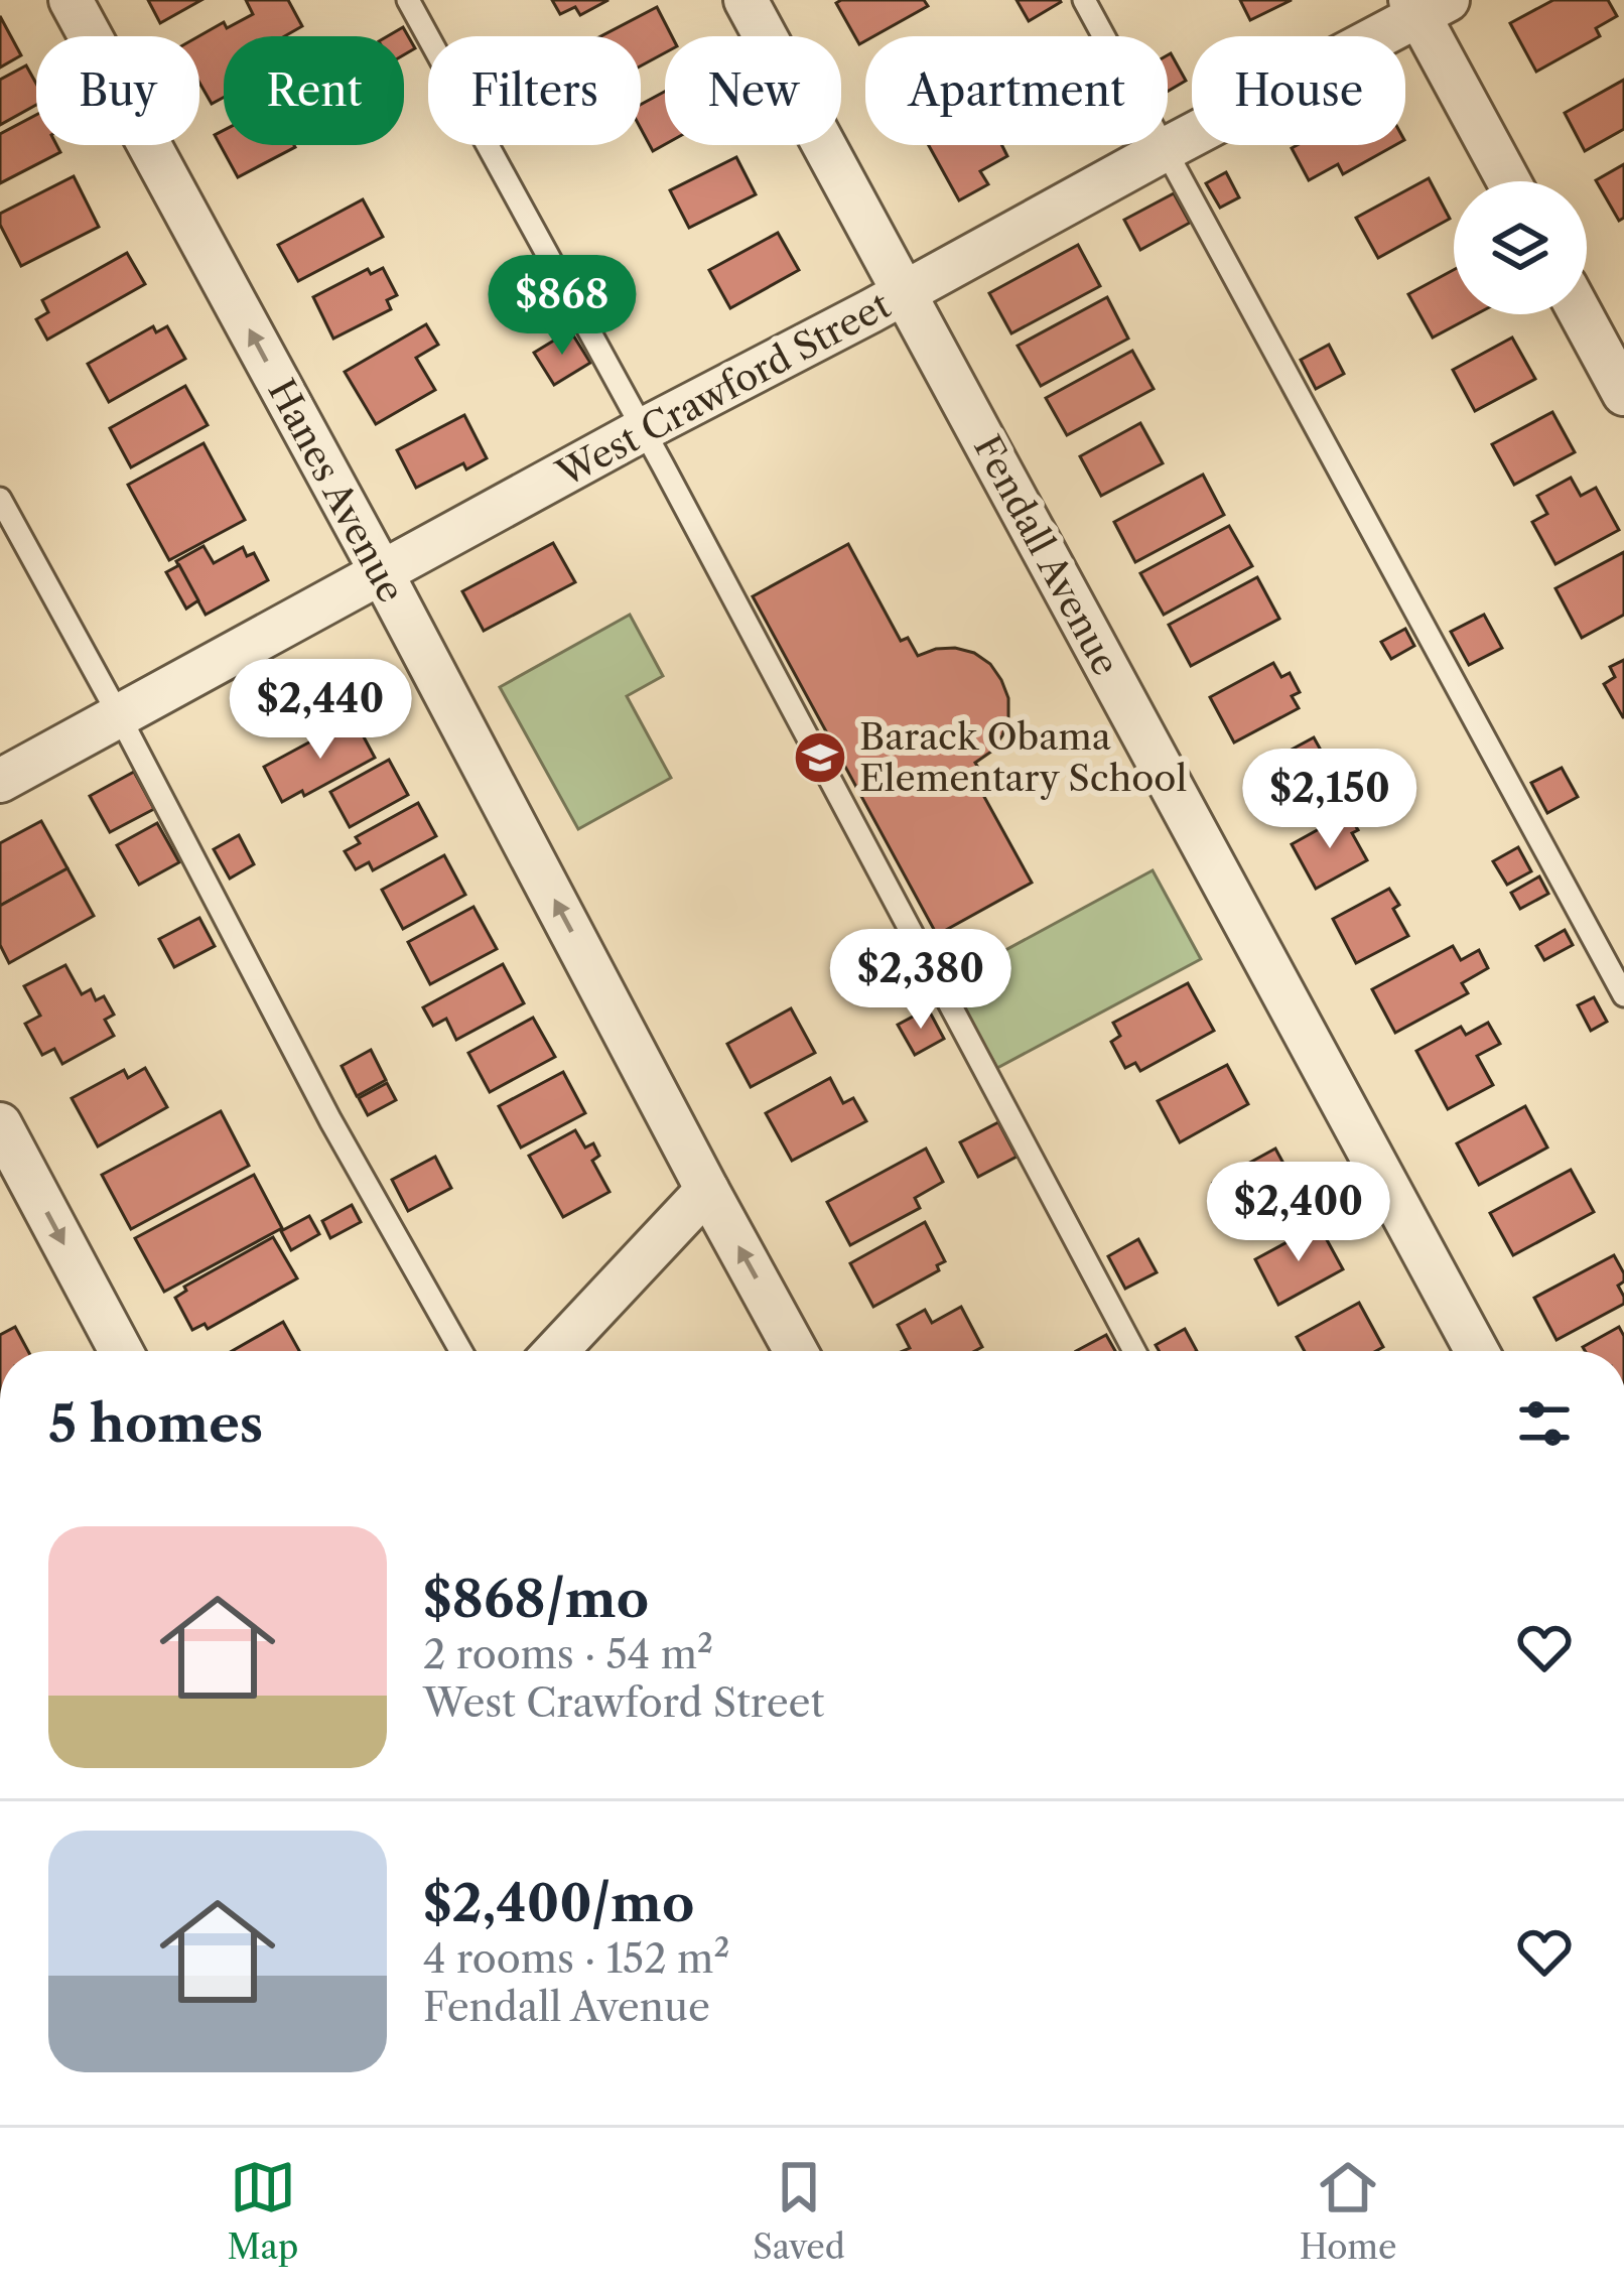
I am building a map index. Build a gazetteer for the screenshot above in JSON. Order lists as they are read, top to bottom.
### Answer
{
  "streets": {
    "street": ["West Crawford Street", "Hanes Avenue", "Fendall Avenue"]
  },
  "crossings": [
    ["West Crawford Street", "Hanes Avenue"],
    ["West Crawford Street", "Fendall Avenue"]
  ],
  "one_way": ["Hanes Avenue"],
  "places": {
    "school or university": ["Barack Obama Elementary School"]
  },
  "page": {
    "chip": [
      "Buy",
      "Rent",
      "Filters",
      "New",
      "Apartment",
      "House"
    ],
    "price": [
      "$868",
      "$2,440",
      "$2,150",
      "$2,380",
      "$2,400"
    ],
    "heading": "5 homes",
    "list": [
      {
        "name": "$868/mo",
        "note": "2 rooms · 54 m² · West Crawford Street"
      },
      {
        "name": "$2,400/mo",
        "note": "4 rooms · 152 m² · Fendall Avenue"
      }
    ],
    "tabs": ["Map", "Saved", "Home"]
  }
}
